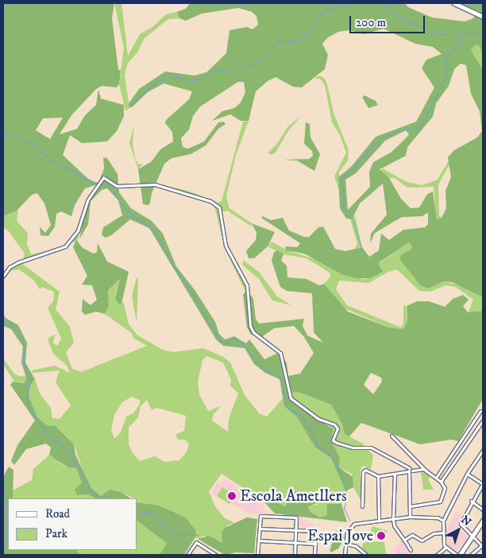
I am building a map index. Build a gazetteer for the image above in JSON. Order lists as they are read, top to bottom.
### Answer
{
  "places": ["Escola Ametllers", "Espai Jove"],
  "legend": ["Road", "Park"],
  "scale_bar": "200 m",
  "north": "top right"
}
